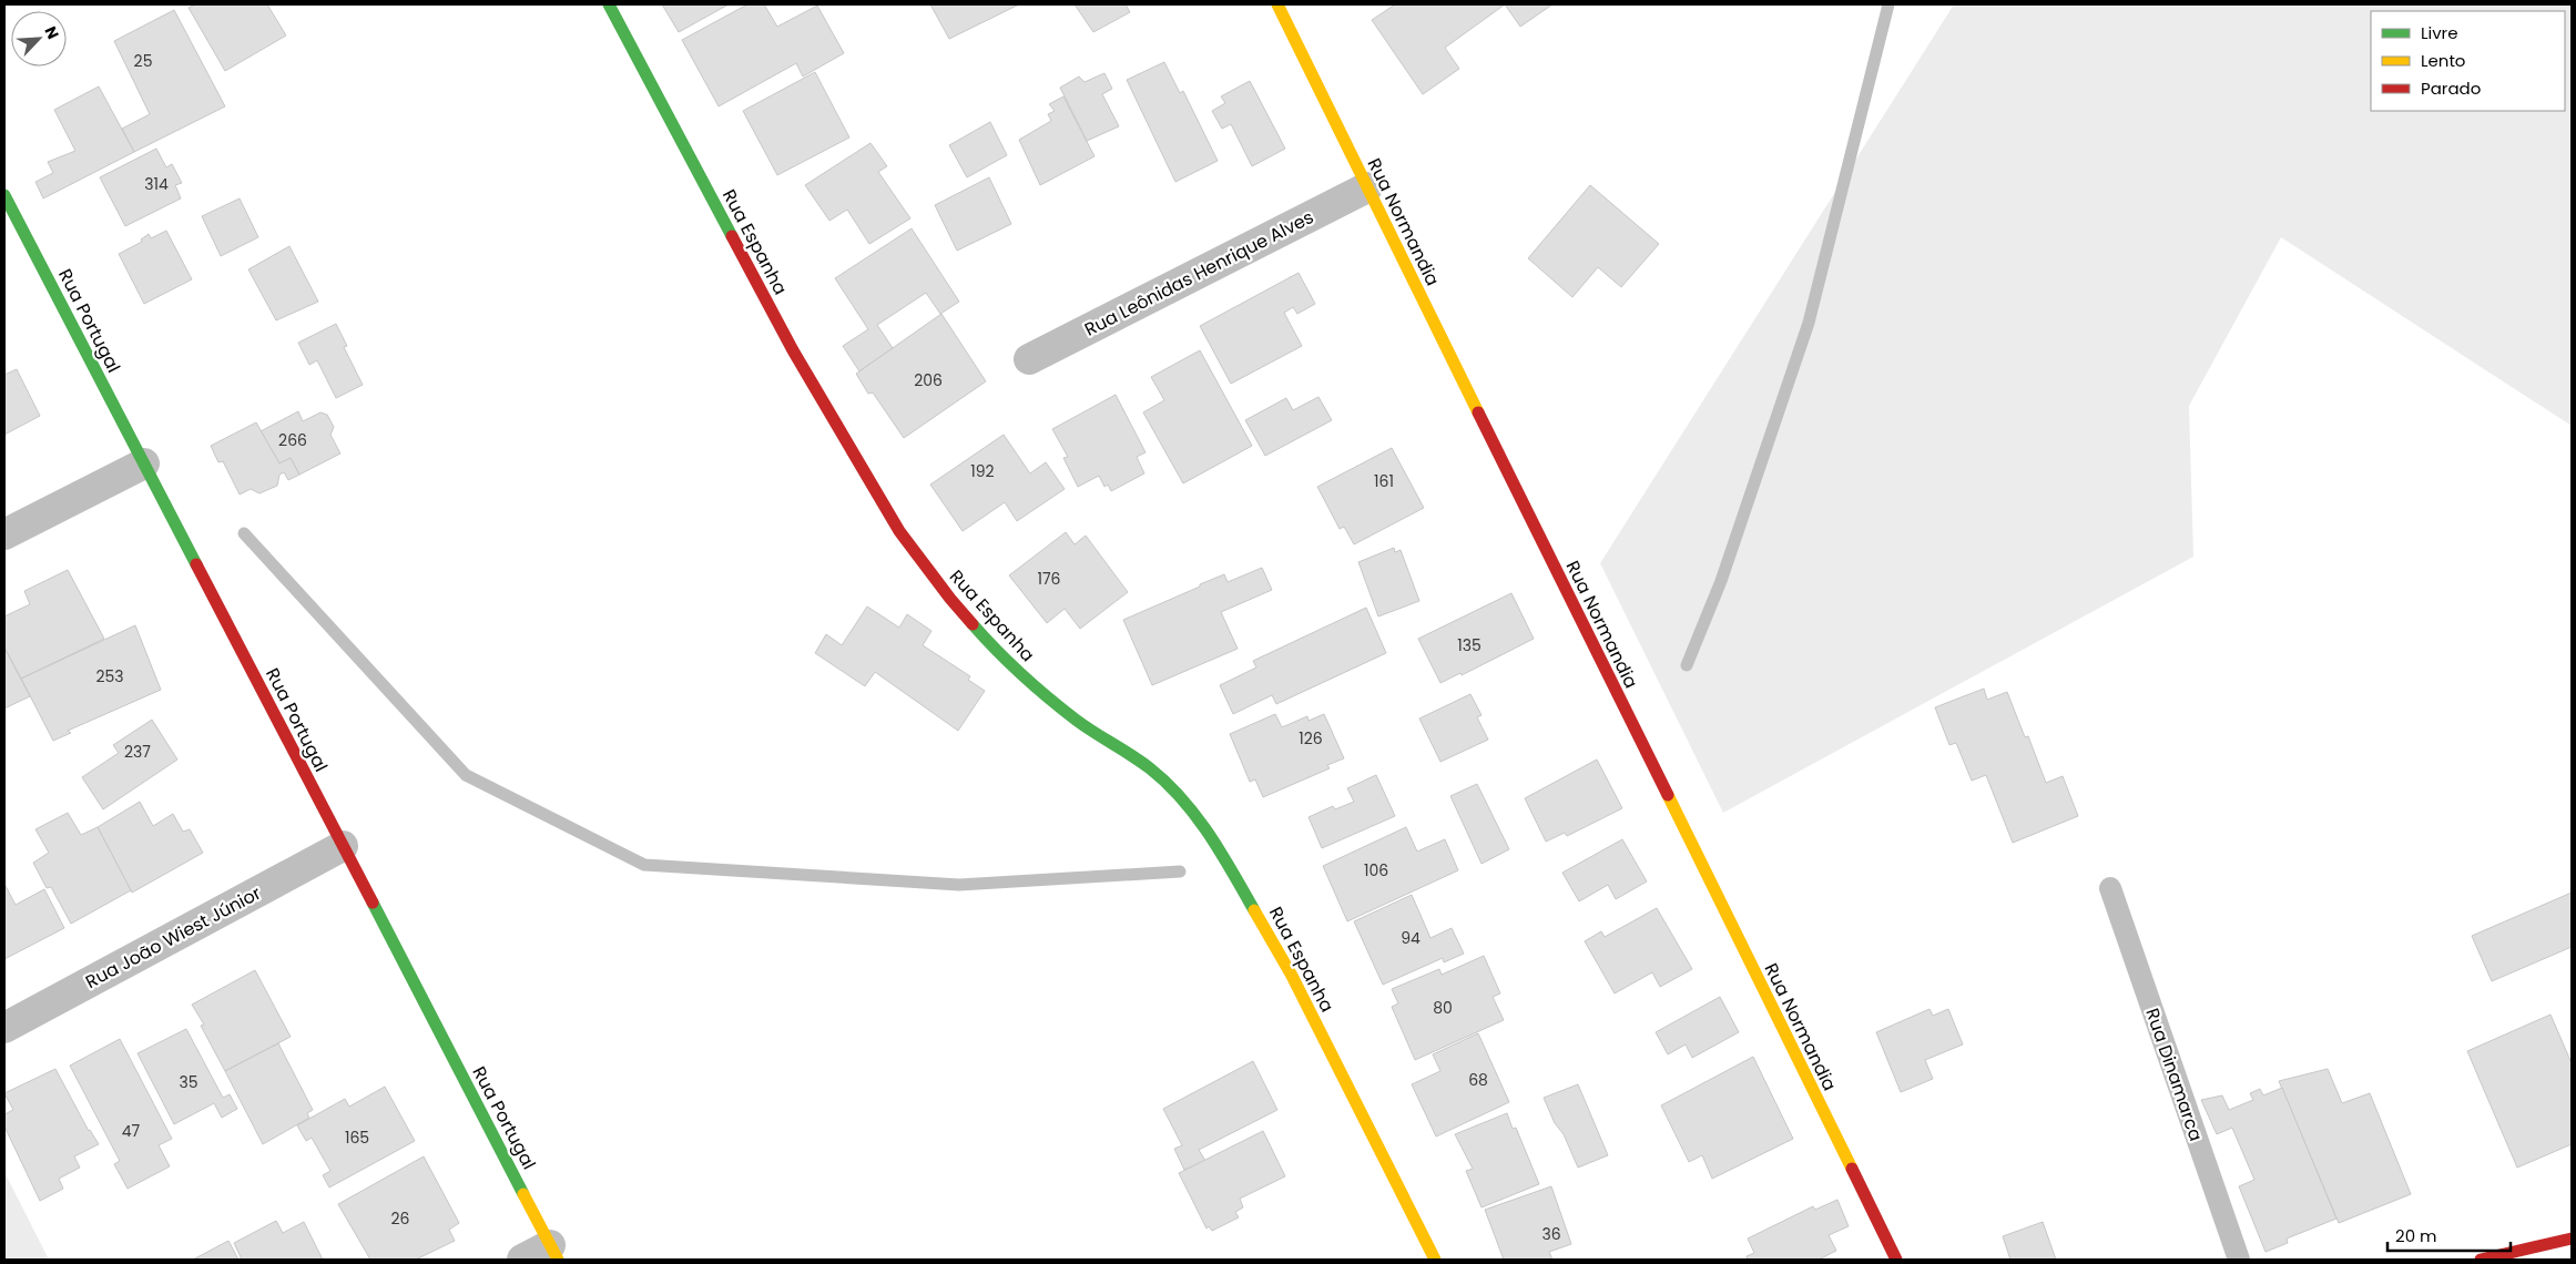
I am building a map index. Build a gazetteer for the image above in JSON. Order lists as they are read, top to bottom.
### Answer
{
  "streets": {
    "street": [
      "Rua Normandia",
      "Rua Espanha",
      "Rua Leônidas Henrique Alves",
      "Rua Portugal",
      "Rua João Wiest Júnior"
    ],
    "lane": ["Rua Dinamarca"]
  },
  "crossings": [
    ["Rua Normandia", "Rua Leônidas Henrique Alves"],
    ["Rua Portugal", "Rua João Wiest Júnior"]
  ],
  "house_numbers": [
    "25",
    "314",
    "206",
    "266",
    "192",
    "161",
    "176",
    "135",
    "253",
    "126",
    "237",
    "106",
    "94",
    "80",
    "68",
    "35",
    "47",
    "165",
    "26",
    "36"
  ],
  "legend": ["Livre", "Lento", "Parado"],
  "scale_bar": "20 m",
  "north": "top right"
}
